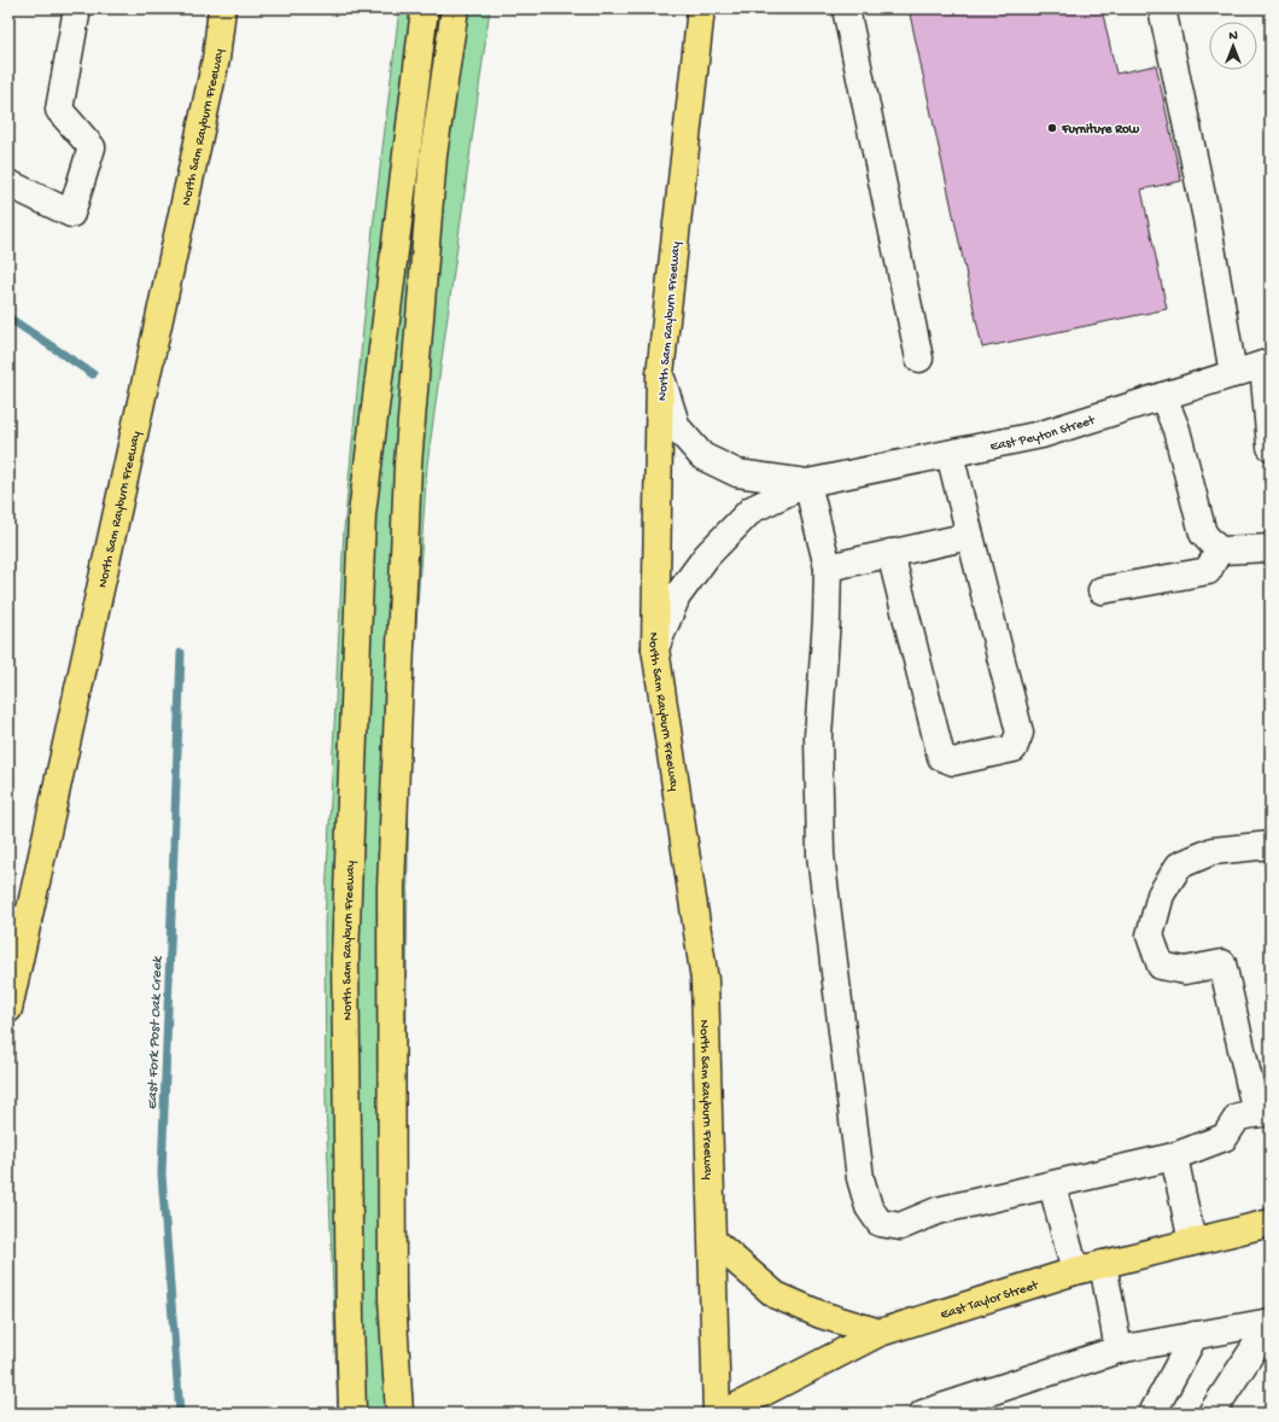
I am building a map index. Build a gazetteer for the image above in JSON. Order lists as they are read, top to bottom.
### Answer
{
  "streets": {
    "main road": ["North Sam Rayburn Freeway", "East Taylor Street"],
    "street": ["East Peyton Street"]
  },
  "crossings": [
    ["North Sam Rayburn Freeway", "East Peyton Street"]
  ],
  "water": ["East Fork Post Oak Creek"],
  "places": ["Furniture Row"],
  "north": "top"
}
